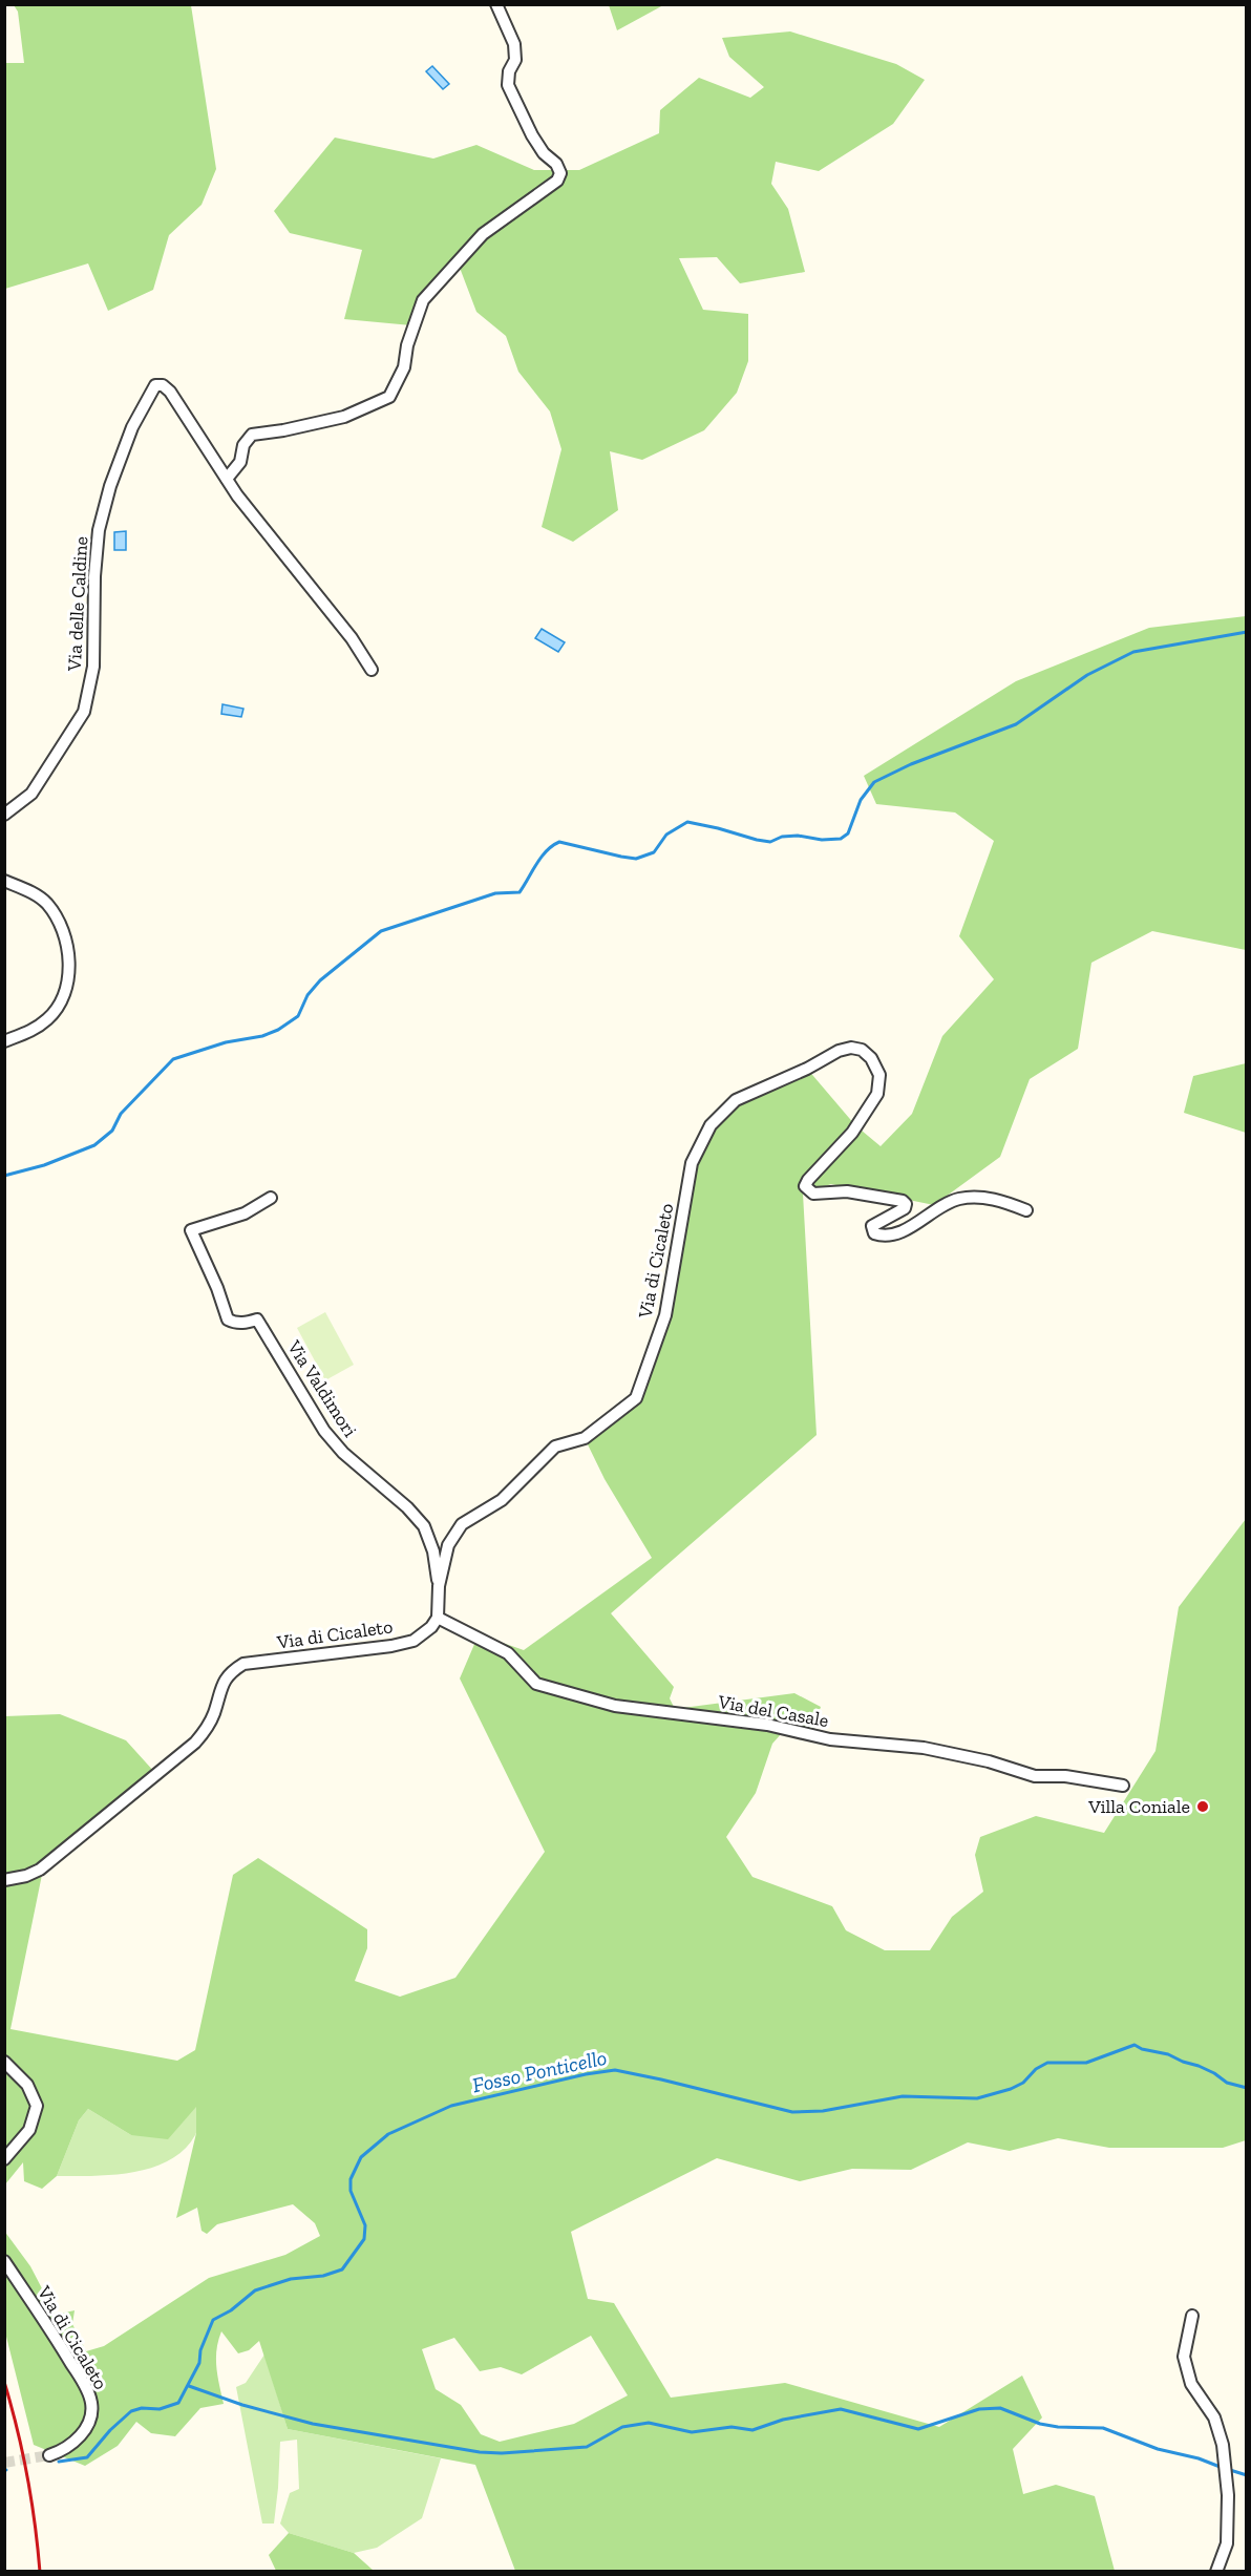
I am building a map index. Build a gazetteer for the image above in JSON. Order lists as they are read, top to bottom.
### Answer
{
  "streets": {
    "street": [
      "Via delle Caldine",
      "Via di Cicaleto",
      "Via Valdimori",
      "Via del Casale"
    ]
  },
  "crossings": [
    ["Via di Cicaleto", "Via Valdimori"],
    ["Via di Cicaleto", "Via del Casale"]
  ],
  "water": ["Fosso Ponticello"],
  "places": ["Villa Coniale"]
}
